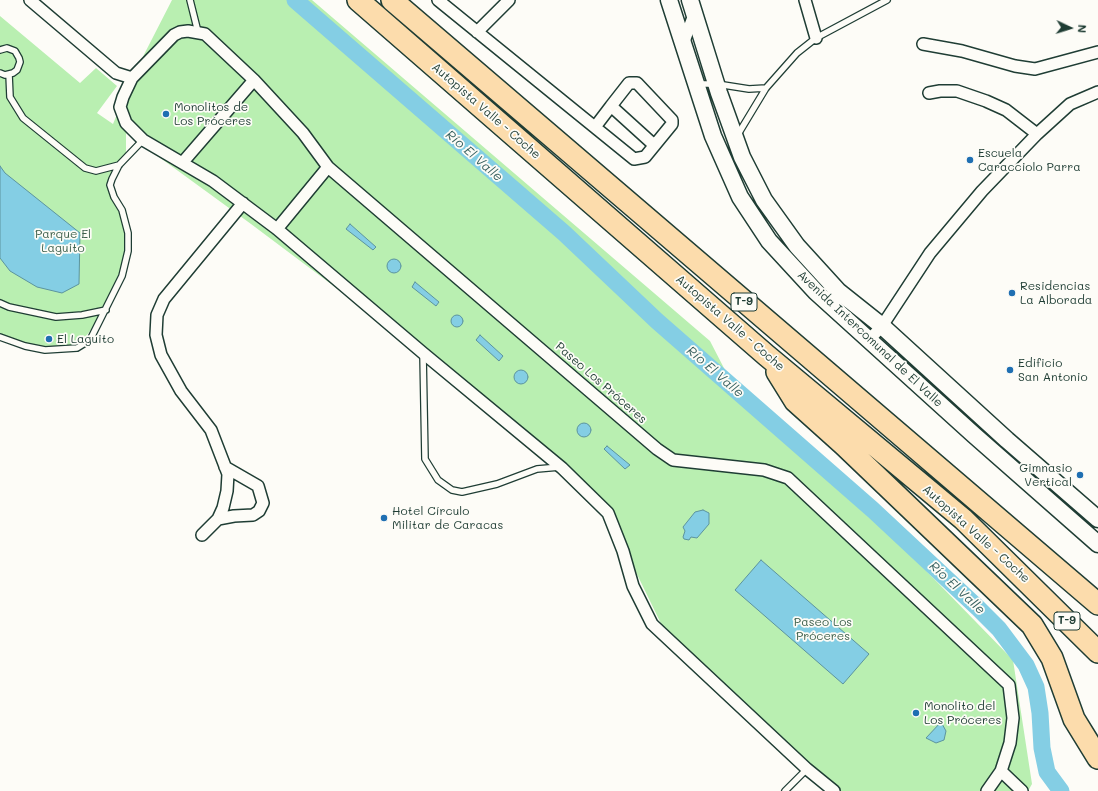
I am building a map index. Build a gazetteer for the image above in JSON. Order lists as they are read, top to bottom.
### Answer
{
  "streets": {
    "highway": ["Autopista Valle - Coche", "T-9"],
    "main road": ["Avenida Intercomunal de El Valle"],
    "street": ["Paseo Los Próceres"]
  },
  "water": ["Río El Valle"],
  "parks": ["Parque El Laguito", "Paseo Los Próceres"],
  "places": [
    "Monolitos de Los Próceres",
    "Escuela Caracciolo Parra",
    "Residencias La Alborada",
    "El Laguito",
    "Edificio San Antonio",
    "Gimnasio Vertical",
    "Hotel Círculo Militar de Caracas",
    "Monolito del Los Próceres"
  ],
  "north": "right"
}
